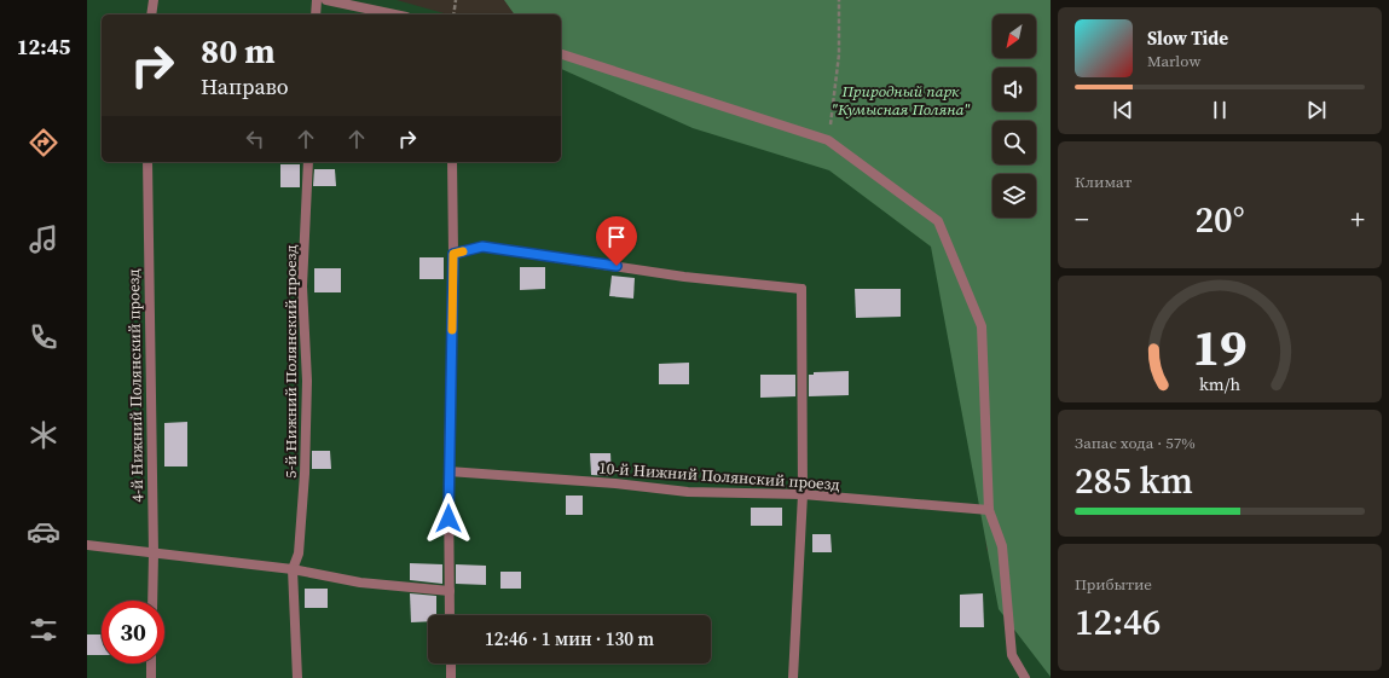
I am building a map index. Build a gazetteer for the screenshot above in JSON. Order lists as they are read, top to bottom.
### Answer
{
  "streets": {
    "street": ["5-й Нижний Полянский проезд", "4-й Нижний Полянский проезд", "10-й Нижний Полянский проезд"]
  },
  "parks": ["Природный парк \"Кумысная Поляна\""],
  "north": "bottom left",
  "page": {
    "tabs": "12:45",
    "turn": ["80 m", "Направо"],
    "song": ["Slow Tide", "Marlow"],
    "tile": [
      "Климат",
      ["Запас хода · 57%", "285 km"],
      ["Прибытие", "12:46"]
    ],
    "heat": ["−", "20°", "+"],
    "limit": "30",
    "trip": "12:46 · 1 мин · 130 m",
    "gauge": ["19", "km/h"]
  }
}
